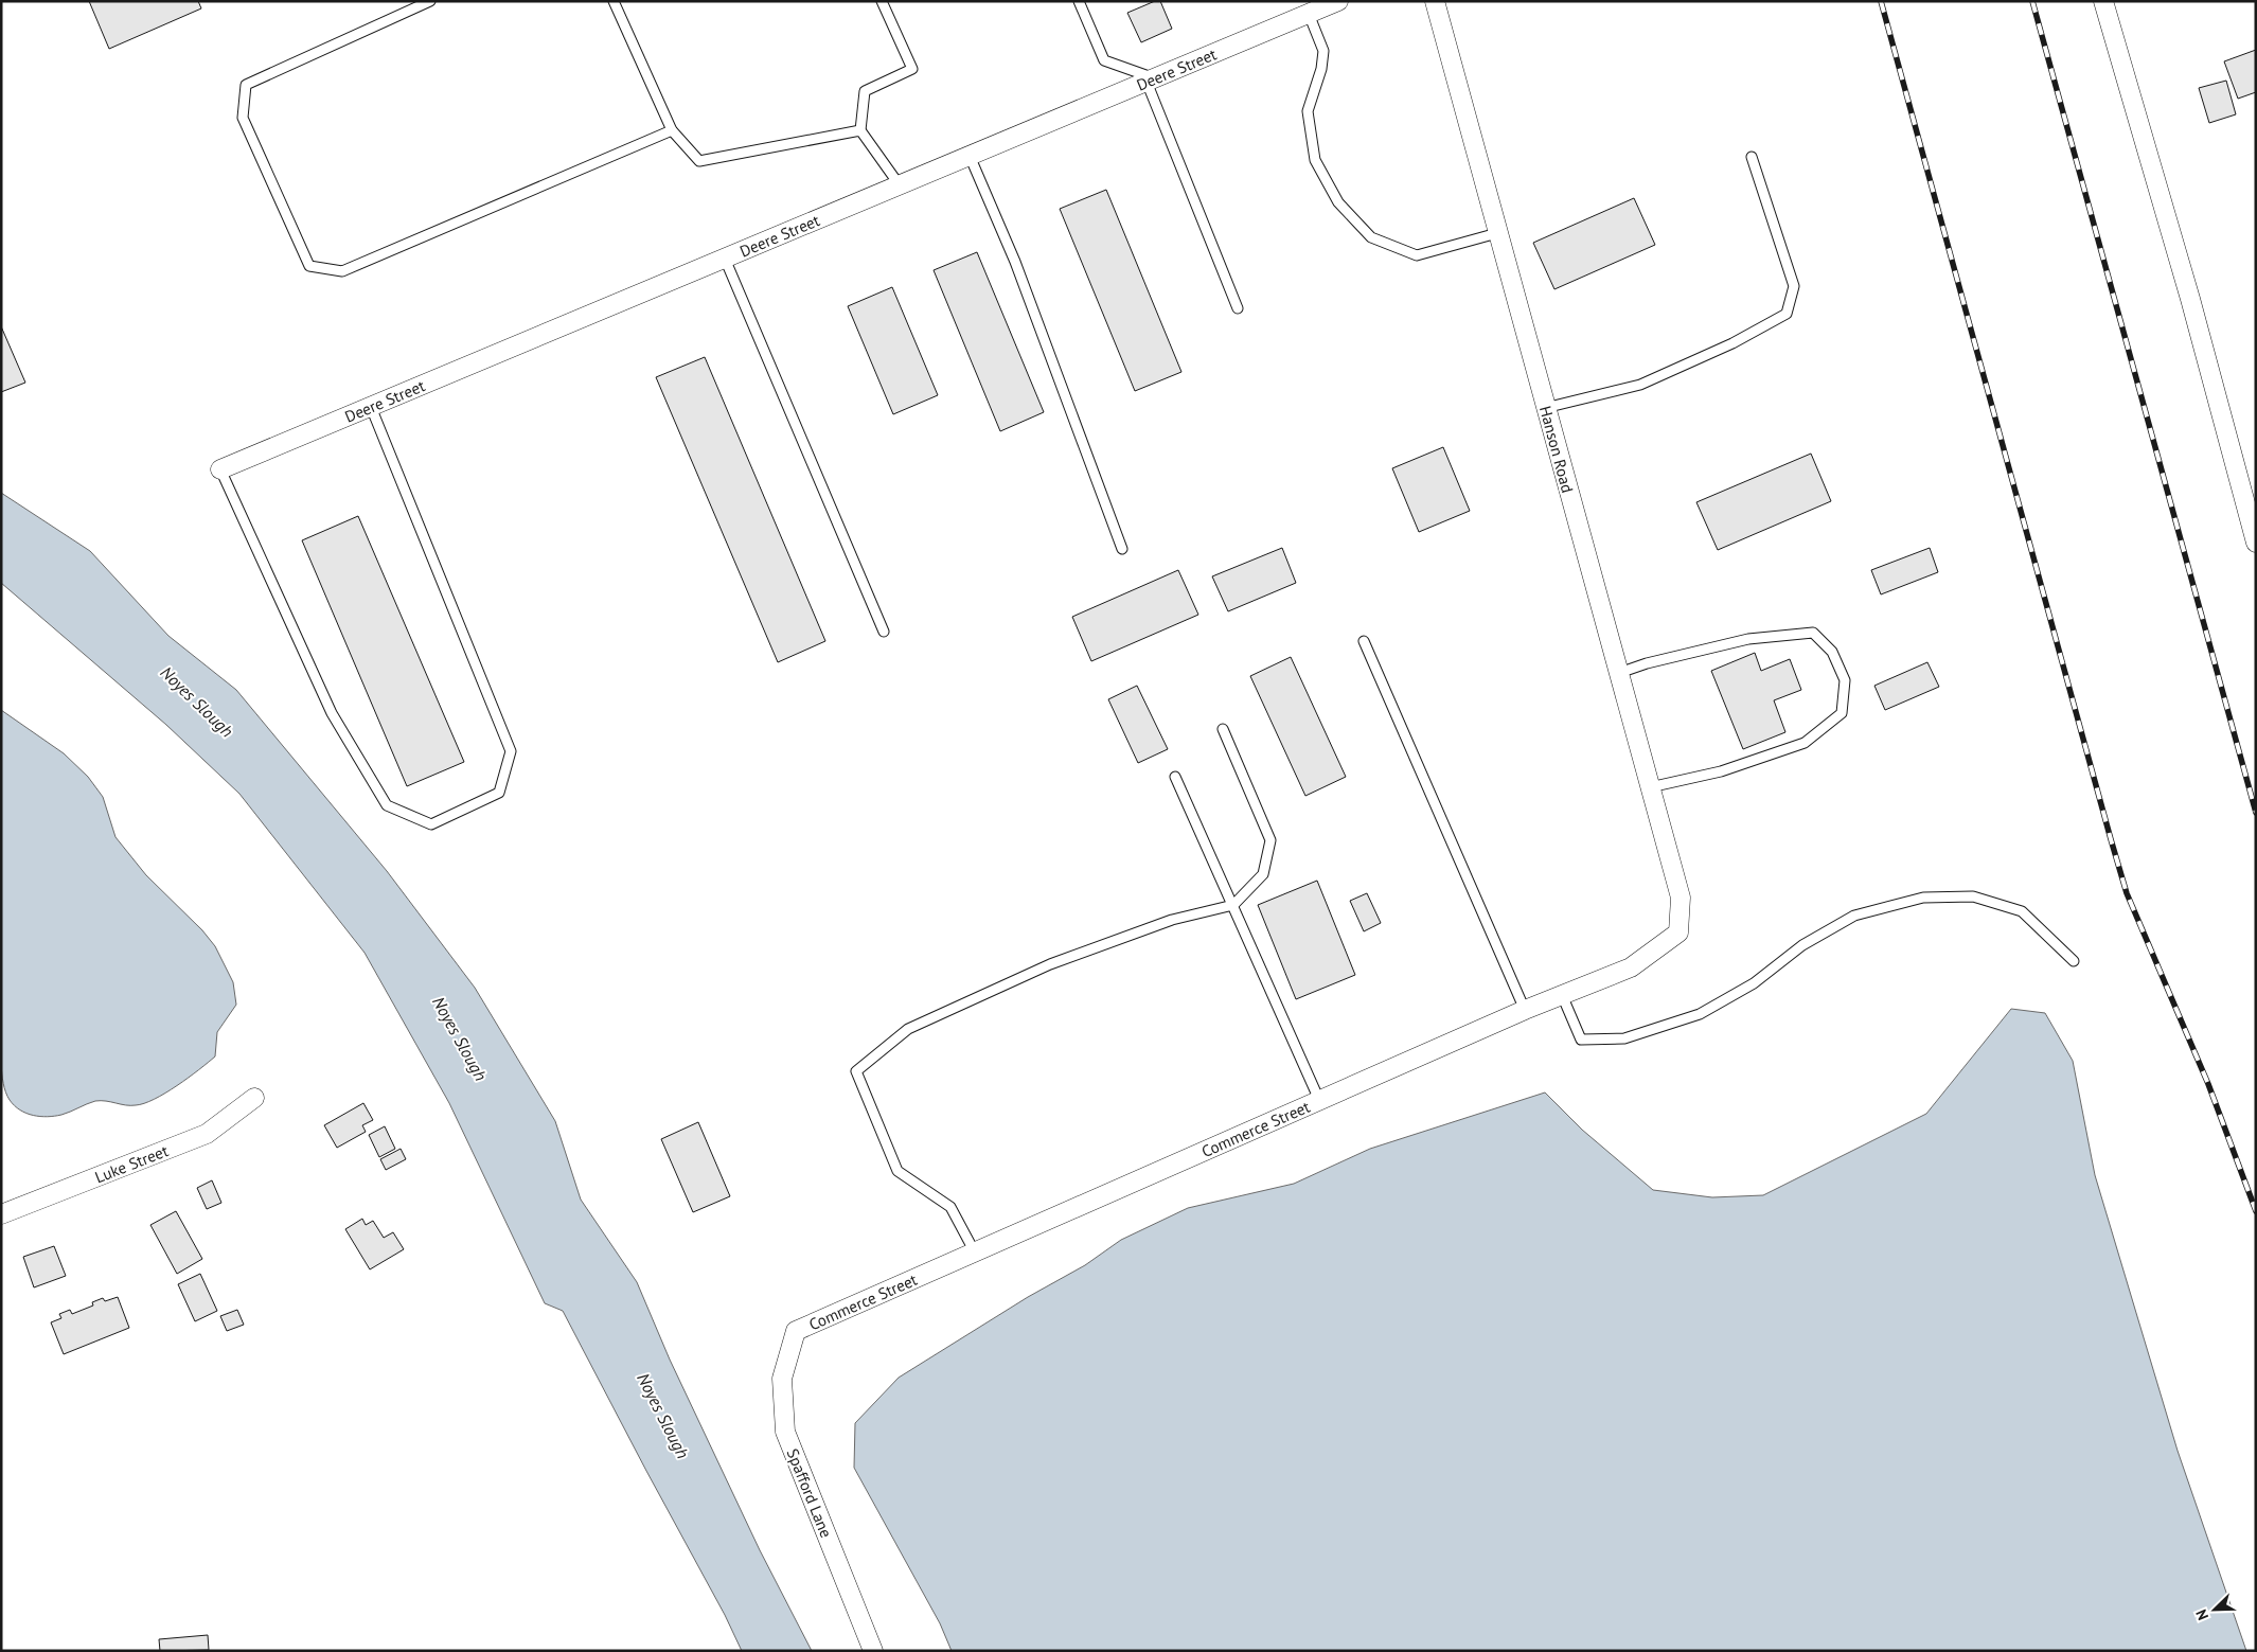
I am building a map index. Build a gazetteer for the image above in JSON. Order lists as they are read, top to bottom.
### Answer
{
  "streets": {
    "street": [
      "Deere Street",
      "Hanson Road",
      "Commerce Street",
      "Luke Street",
      "Spafford Lane"
    ]
  },
  "crossings": [
    ["Hanson Road", "Commerce Street"],
    ["Commerce Street", "Spafford Lane"]
  ],
  "water": ["Noyes Slough"],
  "north": "bottom left"
}
